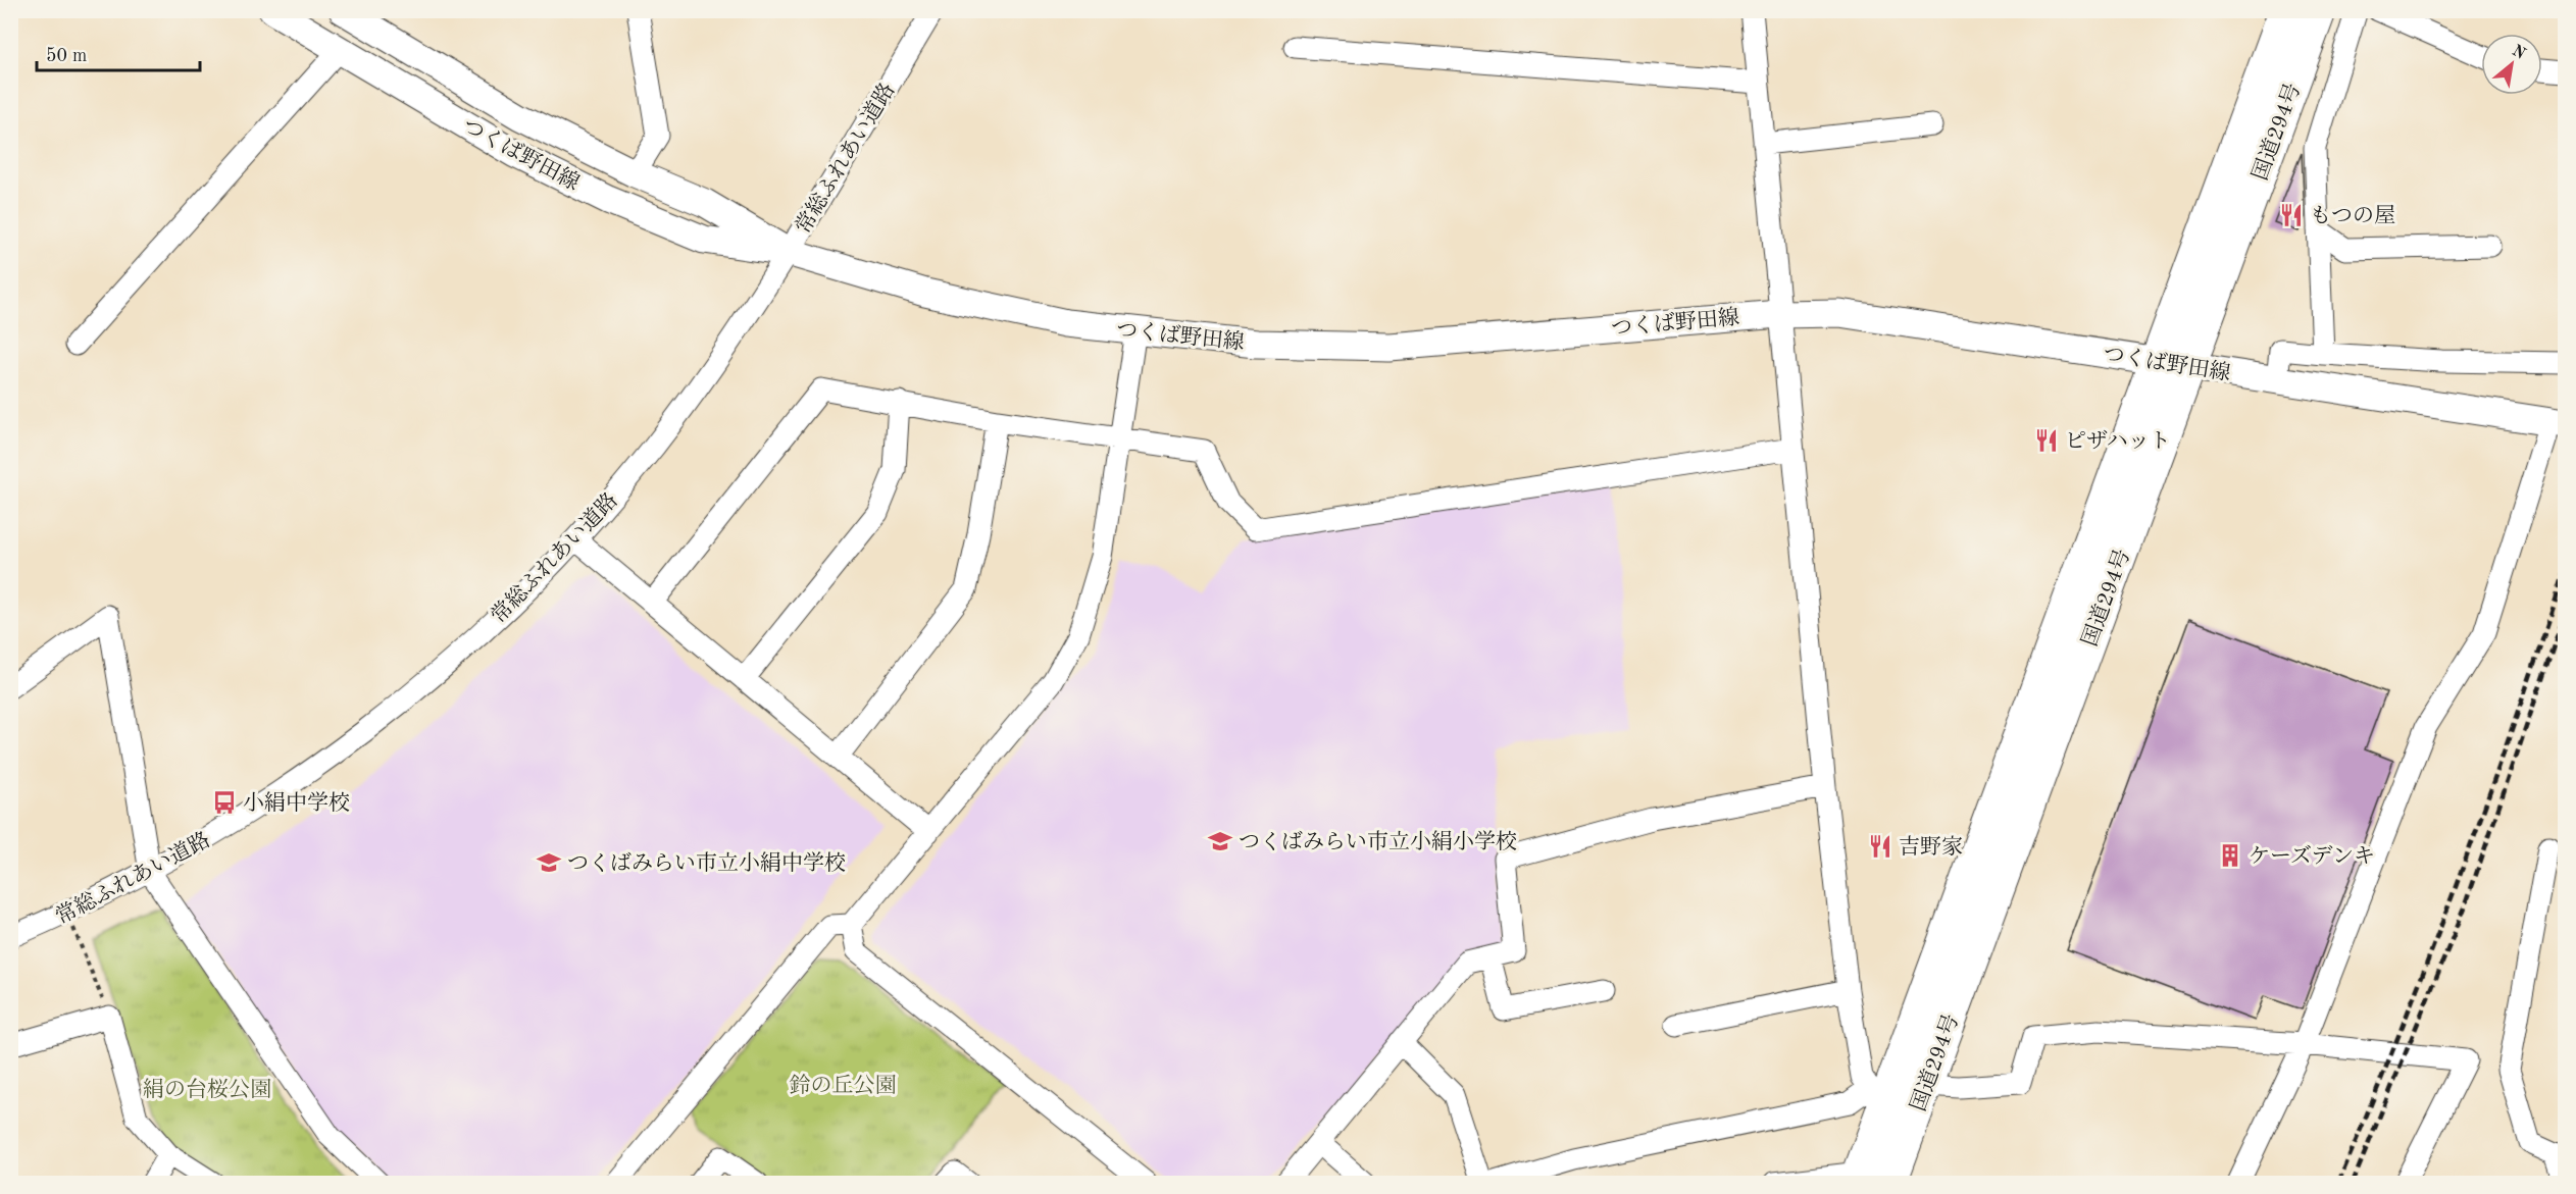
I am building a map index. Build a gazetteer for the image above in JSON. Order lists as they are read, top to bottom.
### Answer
{
  "streets": {
    "highway": ["国道294号"],
    "main road": ["つくば野田線"],
    "street": ["常総ふれあい道路"]
  },
  "crossings": [
    ["国道294号", "つくば野田線"],
    ["つくば野田線", "常総ふれあい道路"]
  ],
  "parks": ["鈴の丘公園", "絹の台桜公園"],
  "places": {
    "restaurant": ["もつの屋", "ピザハット", "吉野家"],
    "bus stop": ["小絹中学校"],
    "school or university": ["つくばみらい市立小絹小学校", "つくばみらい市立小絹中学校"],
    "building": ["ケーズデンキ"]
  },
  "scale_bar": "50 m",
  "north": "top right"
}
